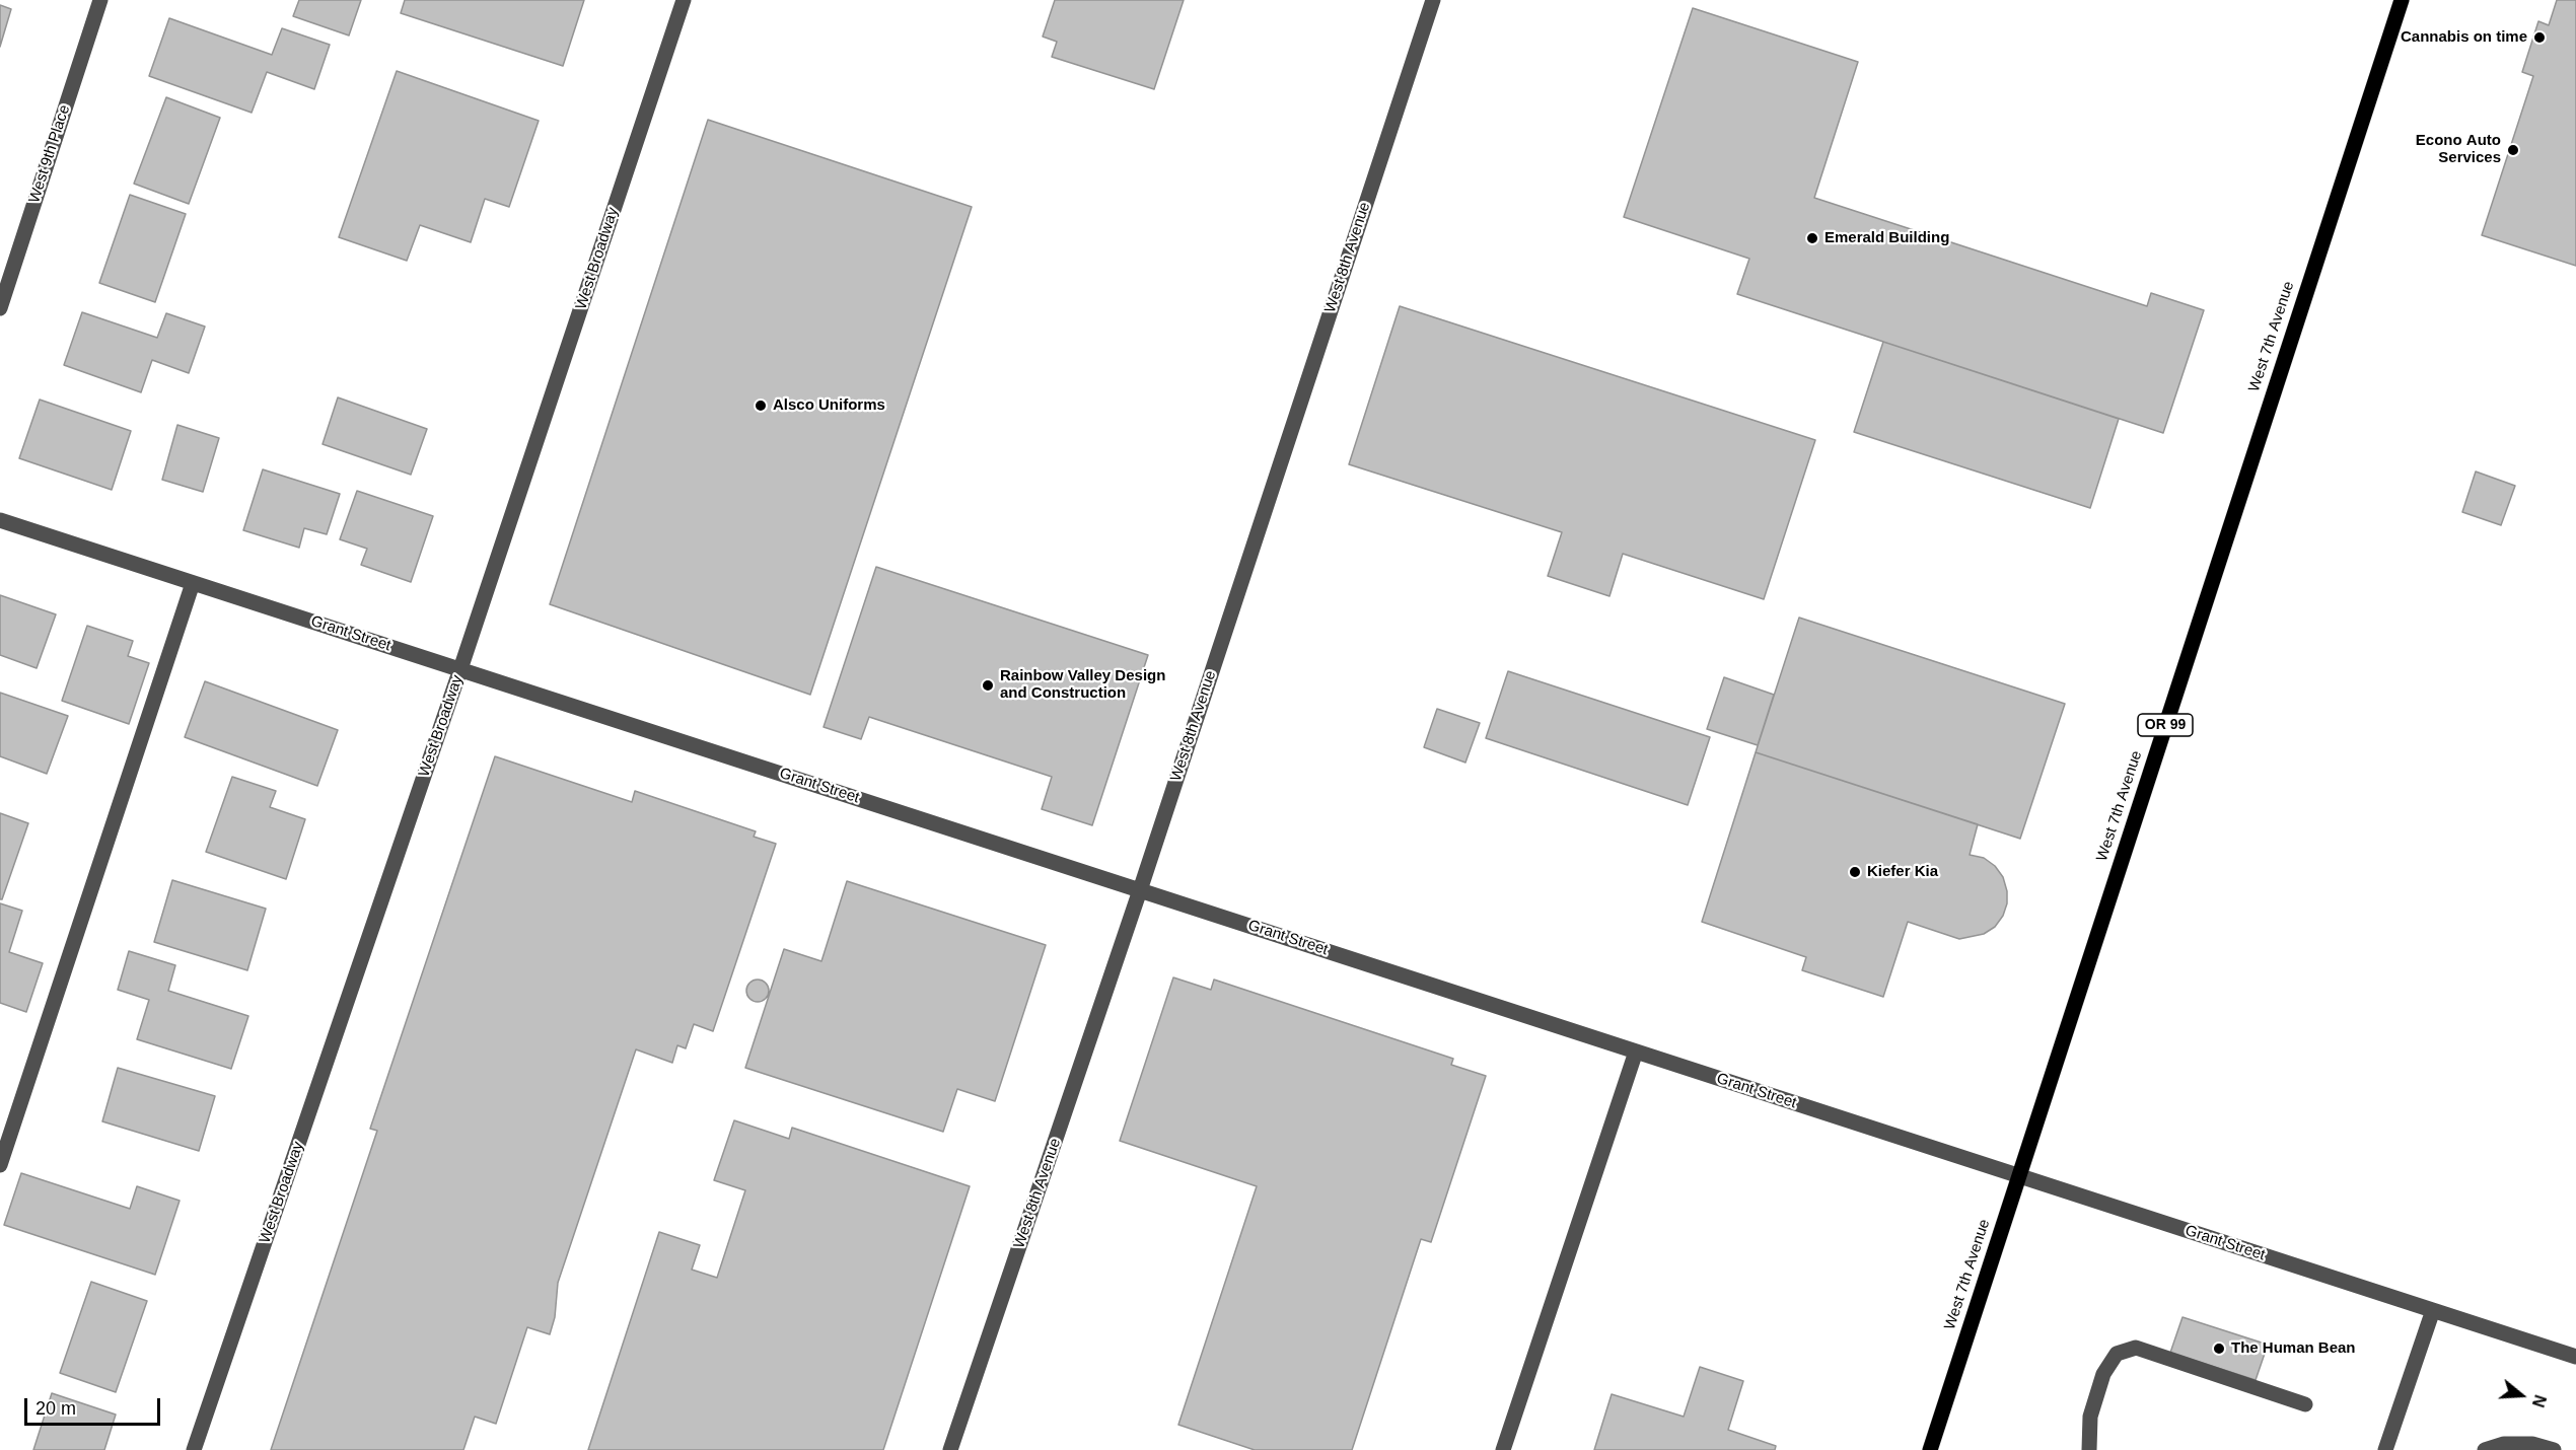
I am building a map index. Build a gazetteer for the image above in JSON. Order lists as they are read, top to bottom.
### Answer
{
  "streets": {
    "main road": ["West 7th Avenue", "OR 99"],
    "street": [
      "West 9th Place",
      "West 8th Avenue",
      "West Broadway",
      "Grant Street"
    ]
  },
  "crossings": [
    ["West 8th Avenue", "Grant Street"],
    ["West Broadway", "Grant Street"],
    ["West 7th Avenue", "Grant Street"]
  ],
  "places": [
    "Cannabis on time",
    "Econo Auto Services",
    "Emerald Building",
    "Alsco Uniforms",
    "Rainbow Valley Design and Construction",
    "Kiefer Kia",
    "The Human Bean"
  ],
  "scale_bar": "20 m",
  "north": "right"
}
